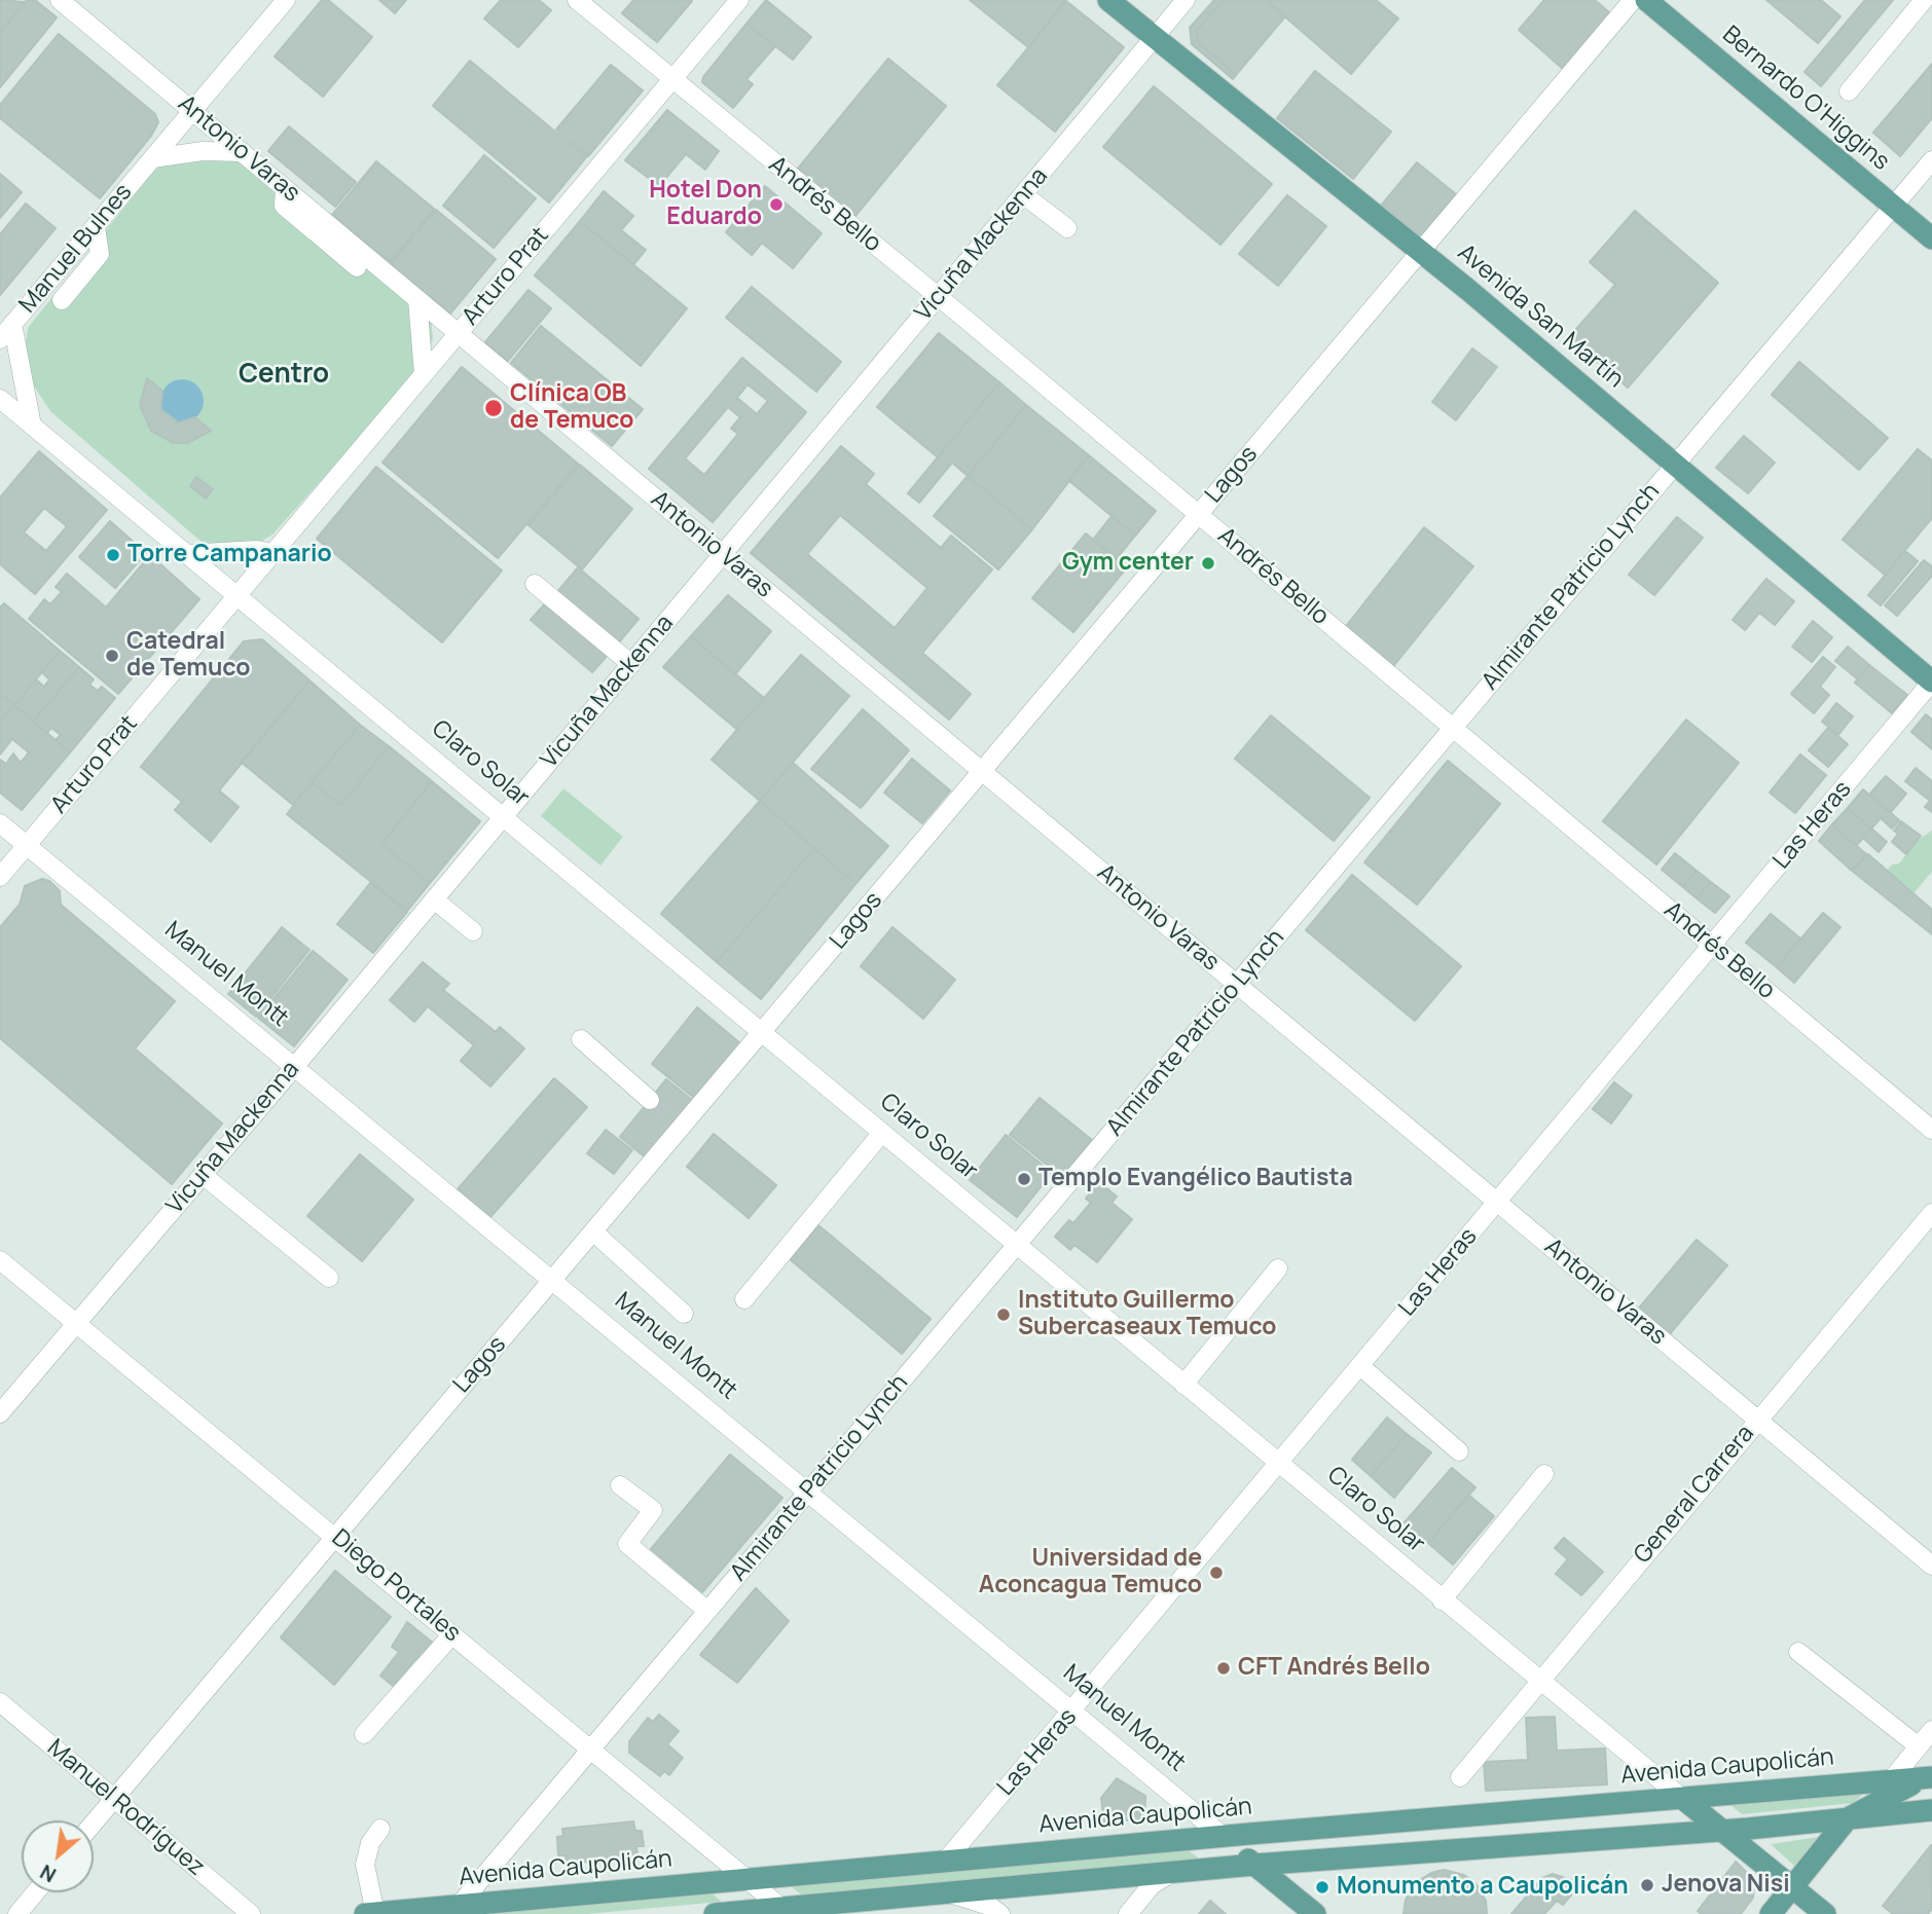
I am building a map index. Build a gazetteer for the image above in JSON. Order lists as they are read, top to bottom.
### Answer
{
  "streets": {
    "main road": [
      "Bernardo O'Higgins",
      "Avenida San Martín",
      "Claro Solar",
      "Manuel Montt",
      "Avenida Caupolicán"
    ],
    "street": [
      "Antonio Varas",
      "Andrés Bello",
      "Vicuña Mackenna",
      "Manuel Bulnes",
      "Arturo Prat",
      "Lagos",
      "Almirante Patricio Lynch",
      "Las Heras",
      "General Carrera",
      "Diego Portales",
      "Manuel Rodríguez"
    ]
  },
  "crossings": [
    ["Bernardo O'Higgins", "Almirante Patricio Lynch"],
    ["Antonio Varas", "Vicuña Mackenna"],
    ["Antonio Varas", "Manuel Bulnes"],
    ["Antonio Varas", "Arturo Prat"],
    ["Antonio Varas", "Lagos"],
    ["Antonio Varas", "Almirante Patricio Lynch"],
    ["Antonio Varas", "Las Heras"],
    ["Antonio Varas", "General Carrera"],
    ["Andrés Bello", "Vicuña Mackenna"],
    ["Andrés Bello", "Arturo Prat"],
    ["Andrés Bello", "Lagos"],
    ["Andrés Bello", "Almirante Patricio Lynch"],
    ["Andrés Bello", "Las Heras"],
    ["Vicuña Mackenna", "Avenida San Martín"],
    ["Vicuña Mackenna", "Claro Solar"],
    ["Vicuña Mackenna", "Manuel Montt"],
    ["Vicuña Mackenna", "Diego Portales"],
    ["Arturo Prat", "Claro Solar"],
    ["Arturo Prat", "Manuel Montt"],
    ["Avenida San Martín", "Lagos"],
    ["Avenida San Martín", "Almirante Patricio Lynch"],
    ["Avenida San Martín", "Las Heras"],
    ["Lagos", "Claro Solar"],
    ["Lagos", "Manuel Montt"],
    ["Lagos", "Diego Portales"],
    ["Lagos", "Manuel Rodríguez"],
    ["Almirante Patricio Lynch", "Claro Solar"],
    ["Almirante Patricio Lynch", "Manuel Montt"],
    ["Almirante Patricio Lynch", "Diego Portales"],
    ["Almirante Patricio Lynch", "Avenida Caupolicán"],
    ["Claro Solar", "Las Heras"],
    ["Claro Solar", "General Carrera"],
    ["Claro Solar", "Avenida Caupolicán"],
    ["Las Heras", "Manuel Montt"],
    ["Las Heras", "Avenida Caupolicán"],
    ["Manuel Montt", "Avenida Caupolicán"],
    ["Diego Portales", "Avenida Caupolicán"]
  ],
  "districts": ["Centro"],
  "places": [
    "Hotel Don Eduardo",
    "Clínica OB de Temuco",
    "Torre Campanario",
    "Gym center",
    "Catedral de Temuco",
    "Templo Evangélico Bautista",
    "Instituto Guillermo Subercaseaux Temuco",
    "Universidad de Aconcagua Temuco",
    "CFT Andrés Bello",
    "Jenova Nisi",
    "Monumento a Caupolicán"
  ],
  "north": "bottom left"
}
